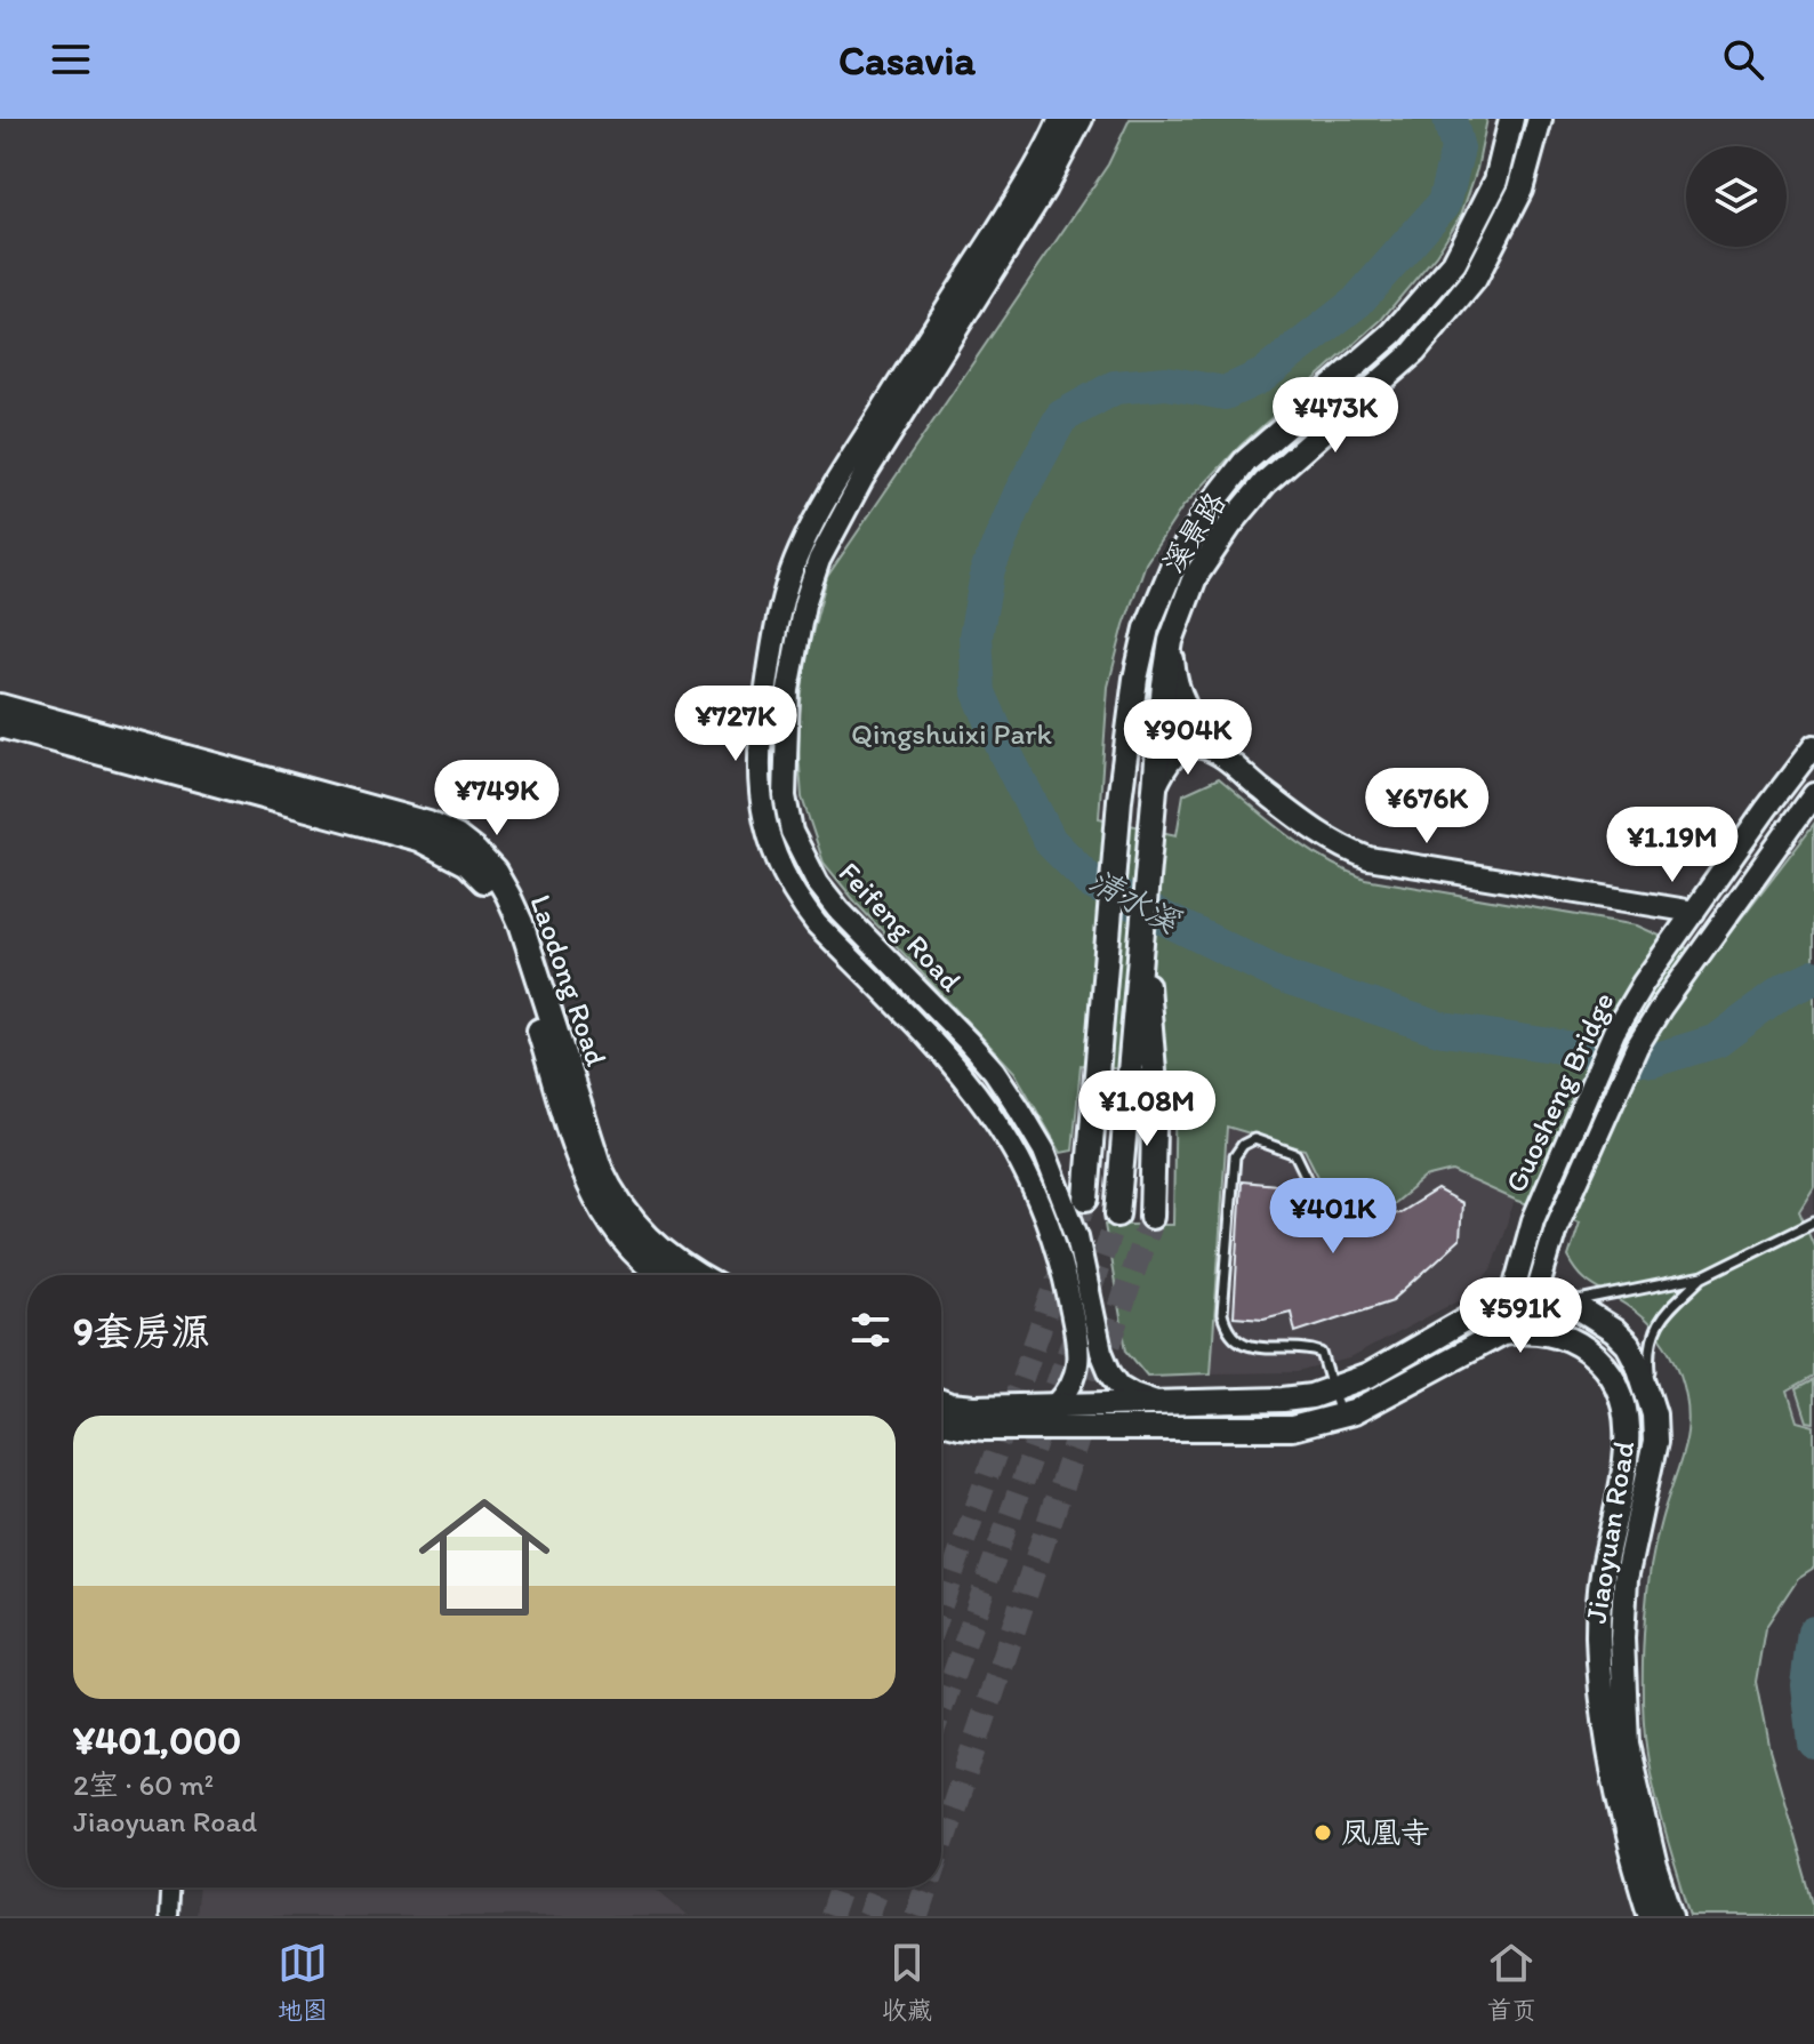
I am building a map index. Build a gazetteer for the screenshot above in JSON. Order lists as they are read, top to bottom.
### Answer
{
  "streets": {
    "main road": ["溪景路", "Laodong Road", "Jiaoyuan Road"],
    "street": ["Feifeng Road", "Guosheng Bridge"]
  },
  "crossings": [
    ["Feifeng Road", "Jiaoyuan Road"],
    ["Guosheng Bridge", "Jiaoyuan Road"]
  ],
  "water": ["清水溪"],
  "parks": ["Qingshuixi Park"],
  "places": ["凤凰寺"],
  "page": {
    "header": "Casavia",
    "price": [
      "¥473K",
      "¥727K",
      "¥904K",
      "¥749K",
      "¥676K",
      "¥1.19M",
      "¥1.08M",
      "¥401K",
      "¥591K"
    ],
    "heading": "9套房源",
    "list": [
      {
        "name": "¥401,000",
        "note": "2室 · 60 m² · Jiaoyuan Road"
      }
    ],
    "tabs": ["地图", "收藏", "首页"]
  }
}
